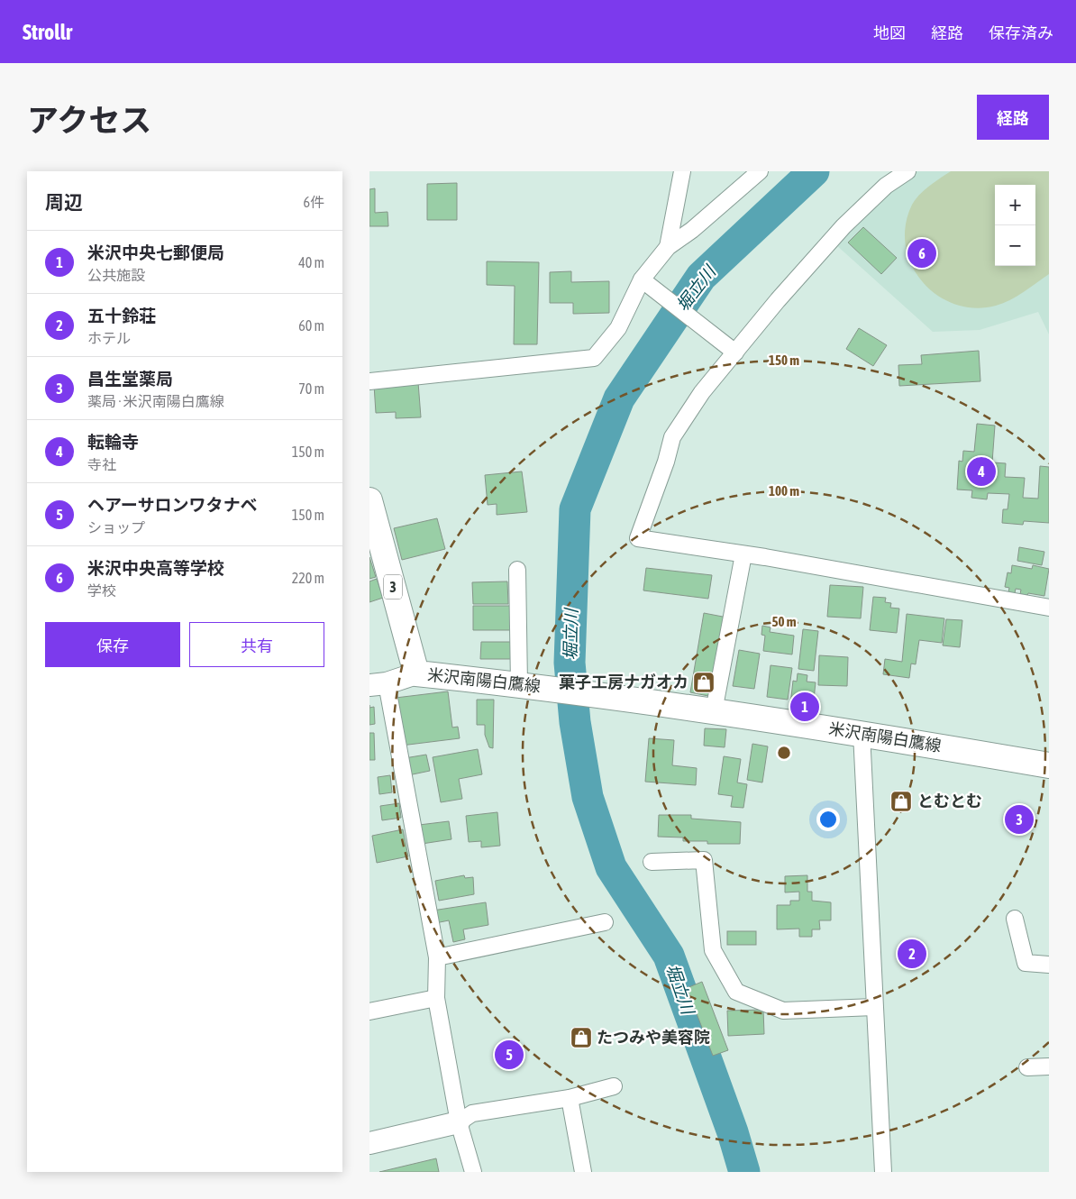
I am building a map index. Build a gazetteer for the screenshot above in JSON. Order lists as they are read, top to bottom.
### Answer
{
  "streets": {
    "main road": ["3", "米沢南陽白鷹線"]
  },
  "water": ["堀立川"],
  "places": {
    "shop": ["菓子工房ナガオカ", "とむとむ", "たつみや美容院"]
  },
  "page": {
    "header": "Strollr",
    "nav": ["地図", "経路", "保存済み"],
    "title": "アクセス",
    "buttons": [
      "経路",
      ["保存", "共有"]
    ],
    "heading": ["周辺", "6件"],
    "map_buttons": ["+", "−"],
    "list": [
      {
        "mark": "1",
        "name": "米沢中央七郵便局",
        "note": "公共施設",
        "value": "40 m"
      },
      {
        "mark": "2",
        "name": "五十鈴荘",
        "note": "ホテル",
        "value": "60 m"
      },
      {
        "mark": "3",
        "name": "昌生堂薬局",
        "note": "薬局 · 米沢南陽白鷹線",
        "value": "70 m"
      },
      {
        "mark": "4",
        "name": "転輪寺",
        "note": "寺社",
        "value": "150 m"
      },
      {
        "mark": "5",
        "name": "ヘアーサロンワタナベ",
        "note": "ショップ",
        "value": "150 m"
      },
      {
        "mark": "6",
        "name": "米沢中央高等学校",
        "note": "学校",
        "value": "220 m"
      }
    ],
    "pins": [
      "6",
      "4",
      "1",
      "3",
      "2",
      "5"
    ]
  },
  "rings": ["150 m", "100 m", "50 m"]
}
